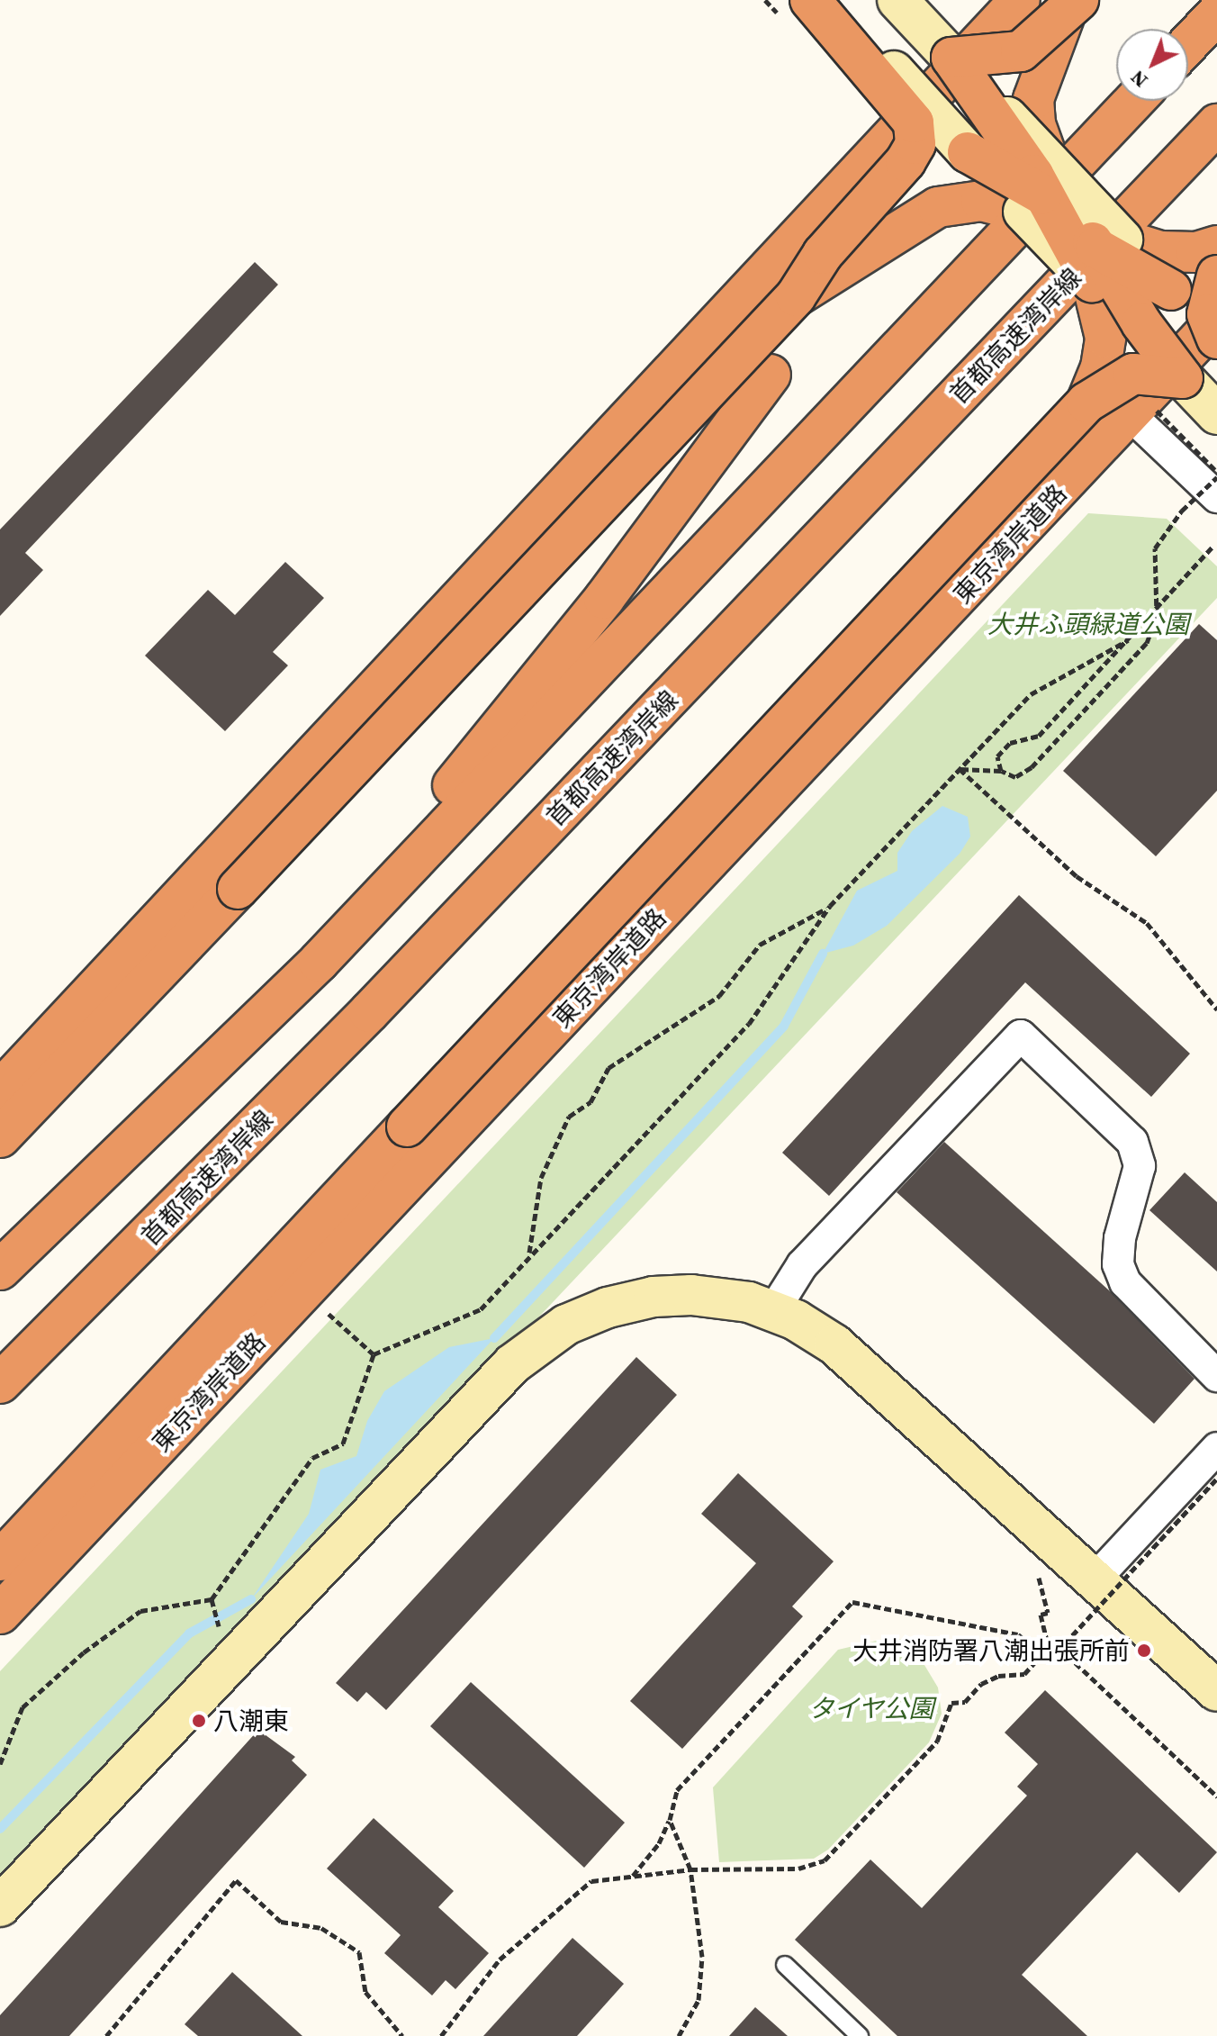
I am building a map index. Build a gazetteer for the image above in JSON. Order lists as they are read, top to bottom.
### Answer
{
  "streets": {
    "highway": ["首都高速湾岸線", "東京湾岸道路"]
  },
  "parks": ["大井ふ頭緑道公園", "タイヤ公園"],
  "places": ["大井消防署八潮出張所前", "八潮東"],
  "north": "bottom left"
}
